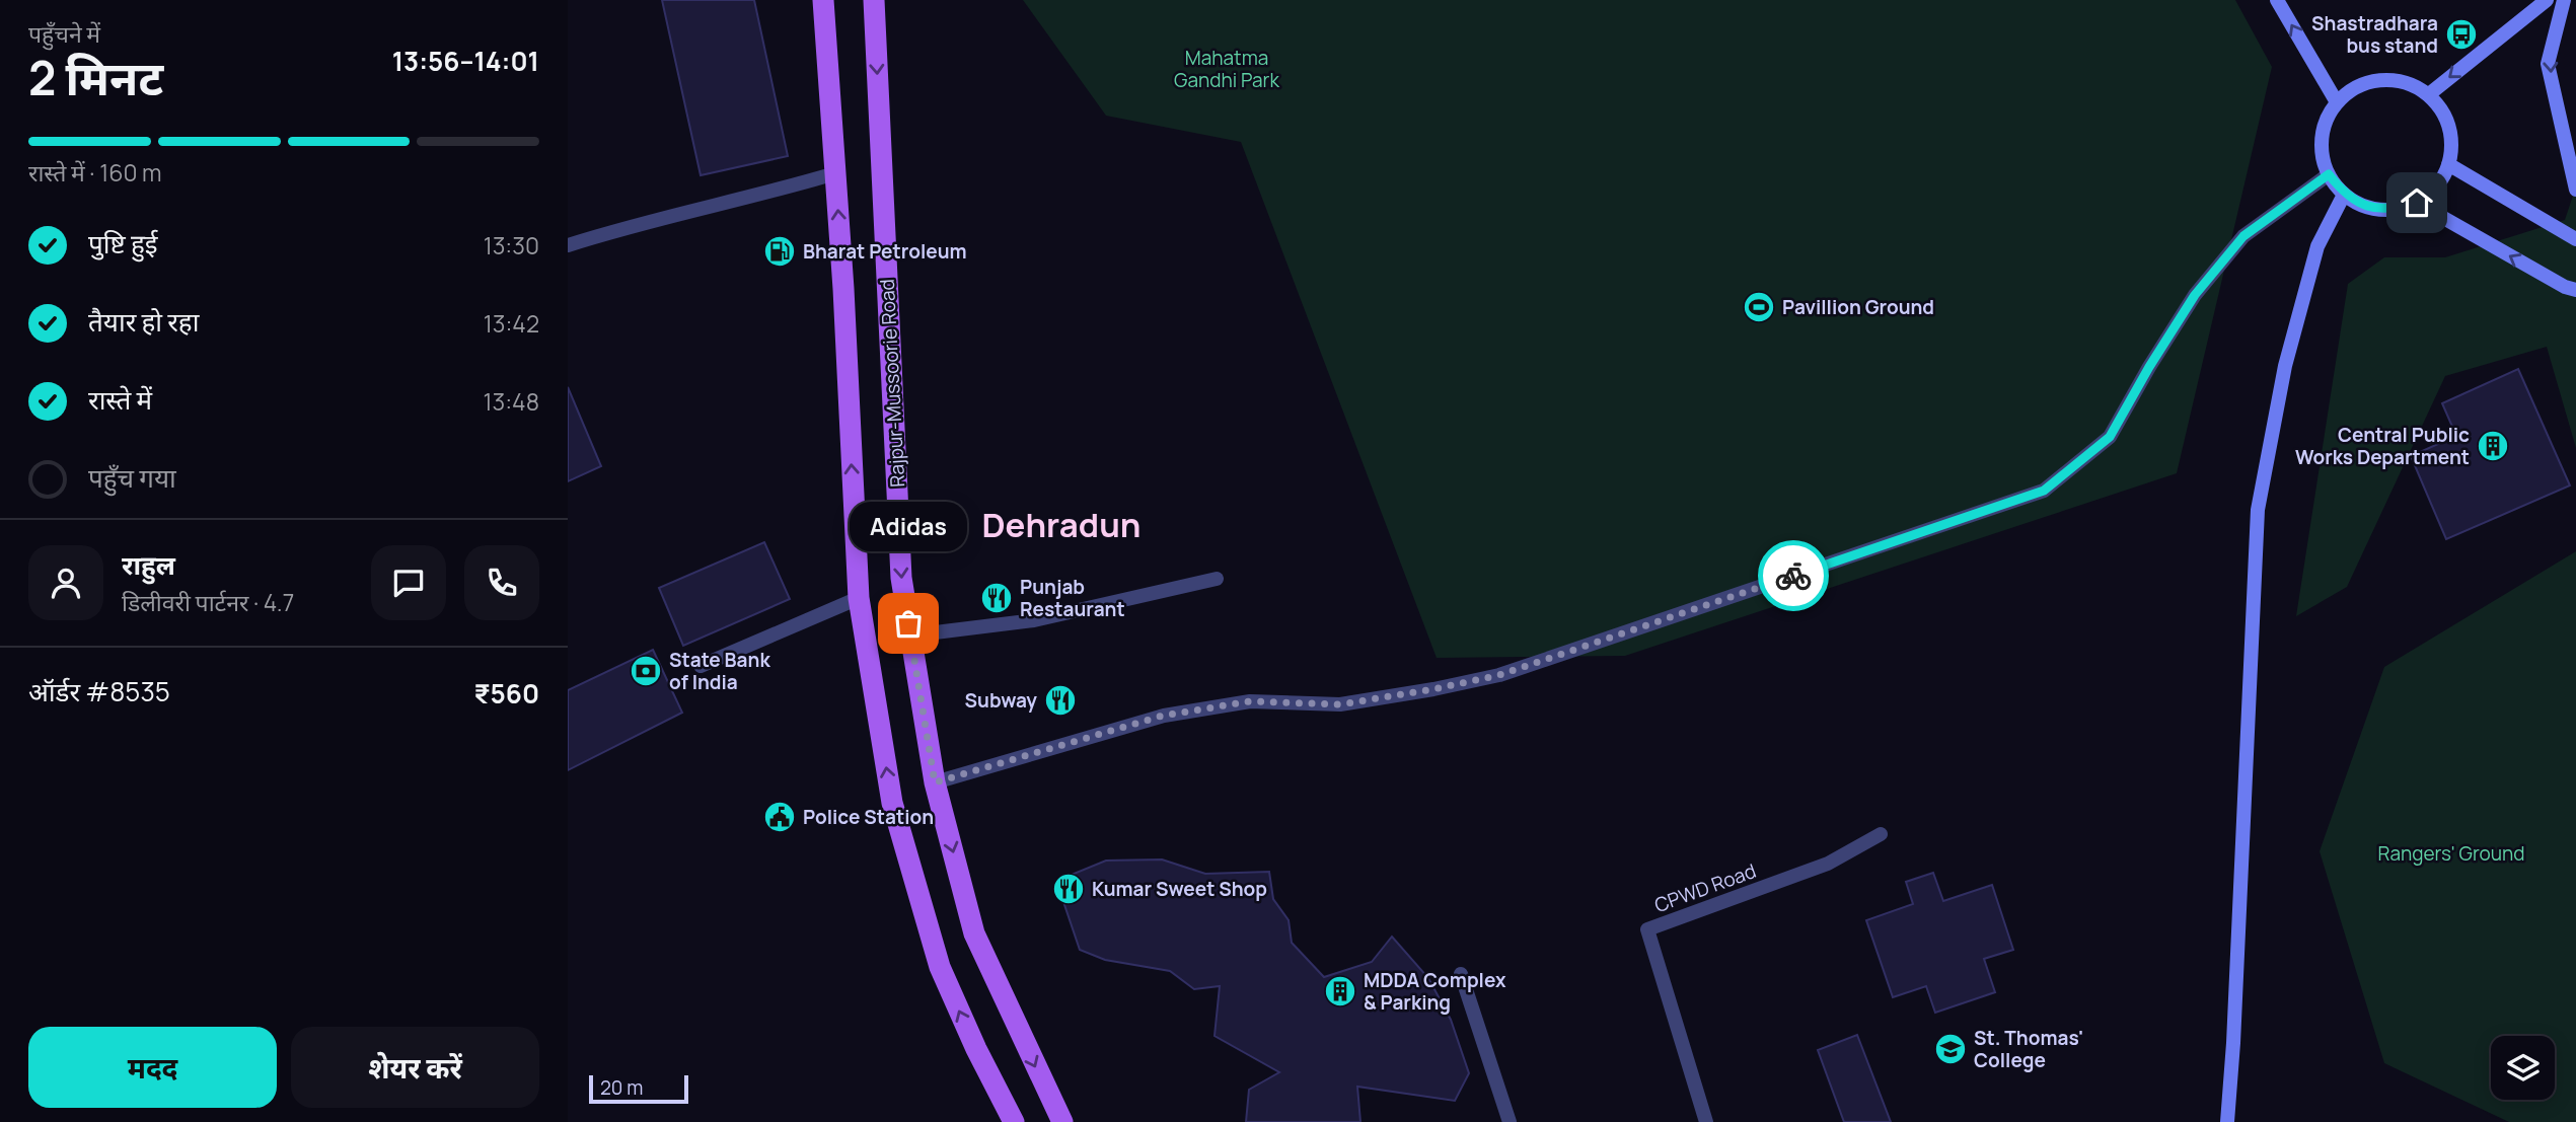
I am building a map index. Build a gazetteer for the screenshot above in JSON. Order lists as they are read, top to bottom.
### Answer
{
  "streets": {
    "main road": ["Rajpur-Mussoorie Road"],
    "street": ["CPWD Road"]
  },
  "districts": ["Dehradun"],
  "parks": ["Mahatma Gandhi Park", "Rangers' Ground"],
  "places": {
    "bus stop": ["Shastradhara bus stand"],
    "fuel station": ["Bharat Petroleum"],
    "sports": ["Pavillion Ground"],
    "building": ["Central Public Works Department", "MDDA Complex & Parking"],
    "restaurant": ["Punjab Restaurant", "Subway", "Kumar Sweet Shop"],
    "other": ["Adidas"],
    "bank": ["State Bank of India"],
    "public building": ["Police Station"],
    "school or university": ["St. Thomas' College"]
  },
  "scale_bar": "20 m",
  "page": {
    "heading": ["2 मिनट", "पहुँचने में", "13:56–14:01"],
    "panel": [
      "राहुल",
      "डिलीवरी पार्टनर · 4.7",
      "ऑर्डर #8535",
      "₹560"
    ],
    "bar": "रास्ते में · 160 m",
    "list": [
      ["पुष्टि हुई", "13:30"],
      ["तैयार हो रहा", "13:42"],
      ["रास्ते में", "13:48"],
      "पहुँच गया"
    ],
    "bubble": "Adidas",
    "buttons": ["मदद", "शेयर करें"],
    "scale": "20 m"
  }
}
